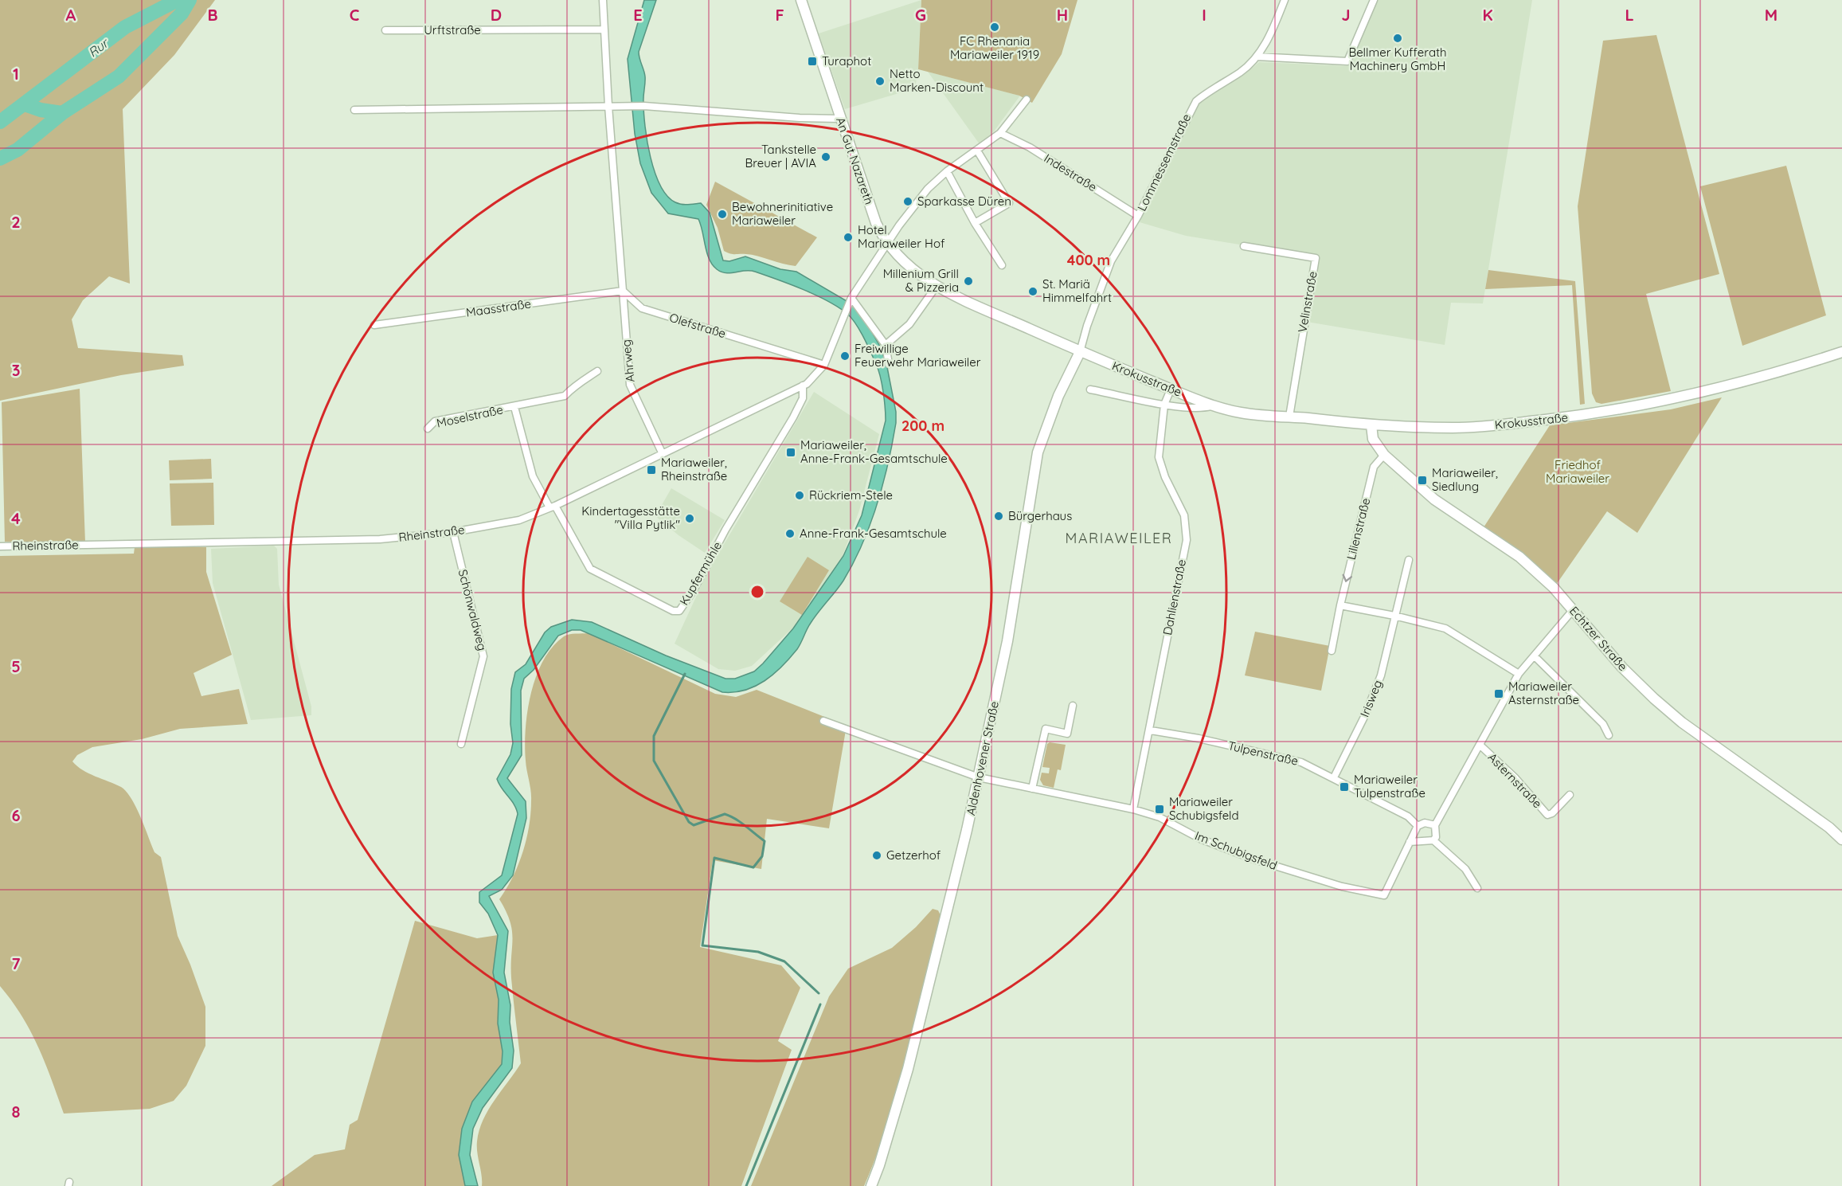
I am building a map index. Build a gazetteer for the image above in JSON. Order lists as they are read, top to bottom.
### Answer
{
  "streets": {
    "street": [
      "Urftstraße",
      "An Gut Nazareth",
      "Lommessemstraße",
      "Indestraße",
      "Velinstraße",
      "Maasstraße",
      "Olefstraße",
      "Ahrweg",
      "Krokusstraße",
      "Moselstraße",
      "Lilienstraße",
      "Rheinstraße",
      "Kupfermühle",
      "Dahlienstraße",
      "Schönwaldweg",
      "Echtzer Straße",
      "Irisweg",
      "Tulpenstraße",
      "Aldenhovener Straße",
      "Asternstraße",
      "Im Schubigsfeld"
    ]
  },
  "crossings": [
    ["An Gut Nazareth", "Lommessemstraße"],
    ["An Gut Nazareth", "Krokusstraße"],
    ["An Gut Nazareth", "Aldenhovener Straße"],
    ["Lommessemstraße", "Indestraße"],
    ["Lommessemstraße", "Krokusstraße"],
    ["Lommessemstraße", "Aldenhovener Straße"],
    ["Velinstraße", "Krokusstraße"],
    ["Maasstraße", "Olefstraße"],
    ["Maasstraße", "Ahrweg"],
    ["Olefstraße", "Ahrweg"],
    ["Olefstraße", "Rheinstraße"],
    ["Ahrweg", "Rheinstraße"],
    ["Krokusstraße", "Dahlienstraße"],
    ["Krokusstraße", "Echtzer Straße"],
    ["Krokusstraße", "Aldenhovener Straße"],
    ["Moselstraße", "Rheinstraße"],
    ["Moselstraße", "Kupfermühle"],
    ["Lilienstraße", "Echtzer Straße"],
    ["Rheinstraße", "Kupfermühle"],
    ["Rheinstraße", "Schönwaldweg"],
    ["Dahlienstraße", "Tulpenstraße"],
    ["Dahlienstraße", "Im Schubigsfeld"],
    ["Echtzer Straße", "Asternstraße"],
    ["Irisweg", "Tulpenstraße"],
    ["Aldenhovener Straße", "Im Schubigsfeld"]
  ],
  "districts": ["MARIAWEILER"],
  "water": ["Rur"],
  "parks": ["Friedhof Mariaweiler"],
  "places": {
    "other": [
      "FC Rhenania Mariaweiler 1919",
      "Bellmer Kufferath Machinery GmbH",
      "Netto Marken-Discount",
      "Tankstelle Breuer | AVIA",
      "Sparkasse Düren",
      "Bewohnerinitiative Mariaweiler",
      "Hotel Mariaweiler Hof",
      "Millenium Grill & Pizzeria",
      "St. Mariä Himmelfahrt",
      "Freiwillige Feuerwehr Mariaweiler",
      "Rückriem-Stele",
      "Bürgerhaus",
      "Kindertagesstätte \"Villa Pytlik\"",
      "Anne-Frank-Gesamtschule",
      "Getzerhof"
    ],
    "transit": [
      "Turaphot",
      "Mariaweiler, Anne-Frank-Gesamtschule",
      "Mariaweiler, Rheinstraße",
      "Mariaweiler, Siedlung",
      "Mariaweiler Asternstraße",
      "Mariaweiler Tulpenstraße",
      "Mariaweiler Schubigsfeld"
    ]
  },
  "grid": {
    "columns": [
      "A",
      "B",
      "C",
      "D",
      "E",
      "F",
      "G",
      "H",
      "I",
      "J",
      "K",
      "L",
      "M"
    ],
    "rows": [
      "1",
      "2",
      "3",
      "4",
      "5",
      "6",
      "7",
      "8"
    ]
  },
  "rings": ["400 m", "200 m"]
}
